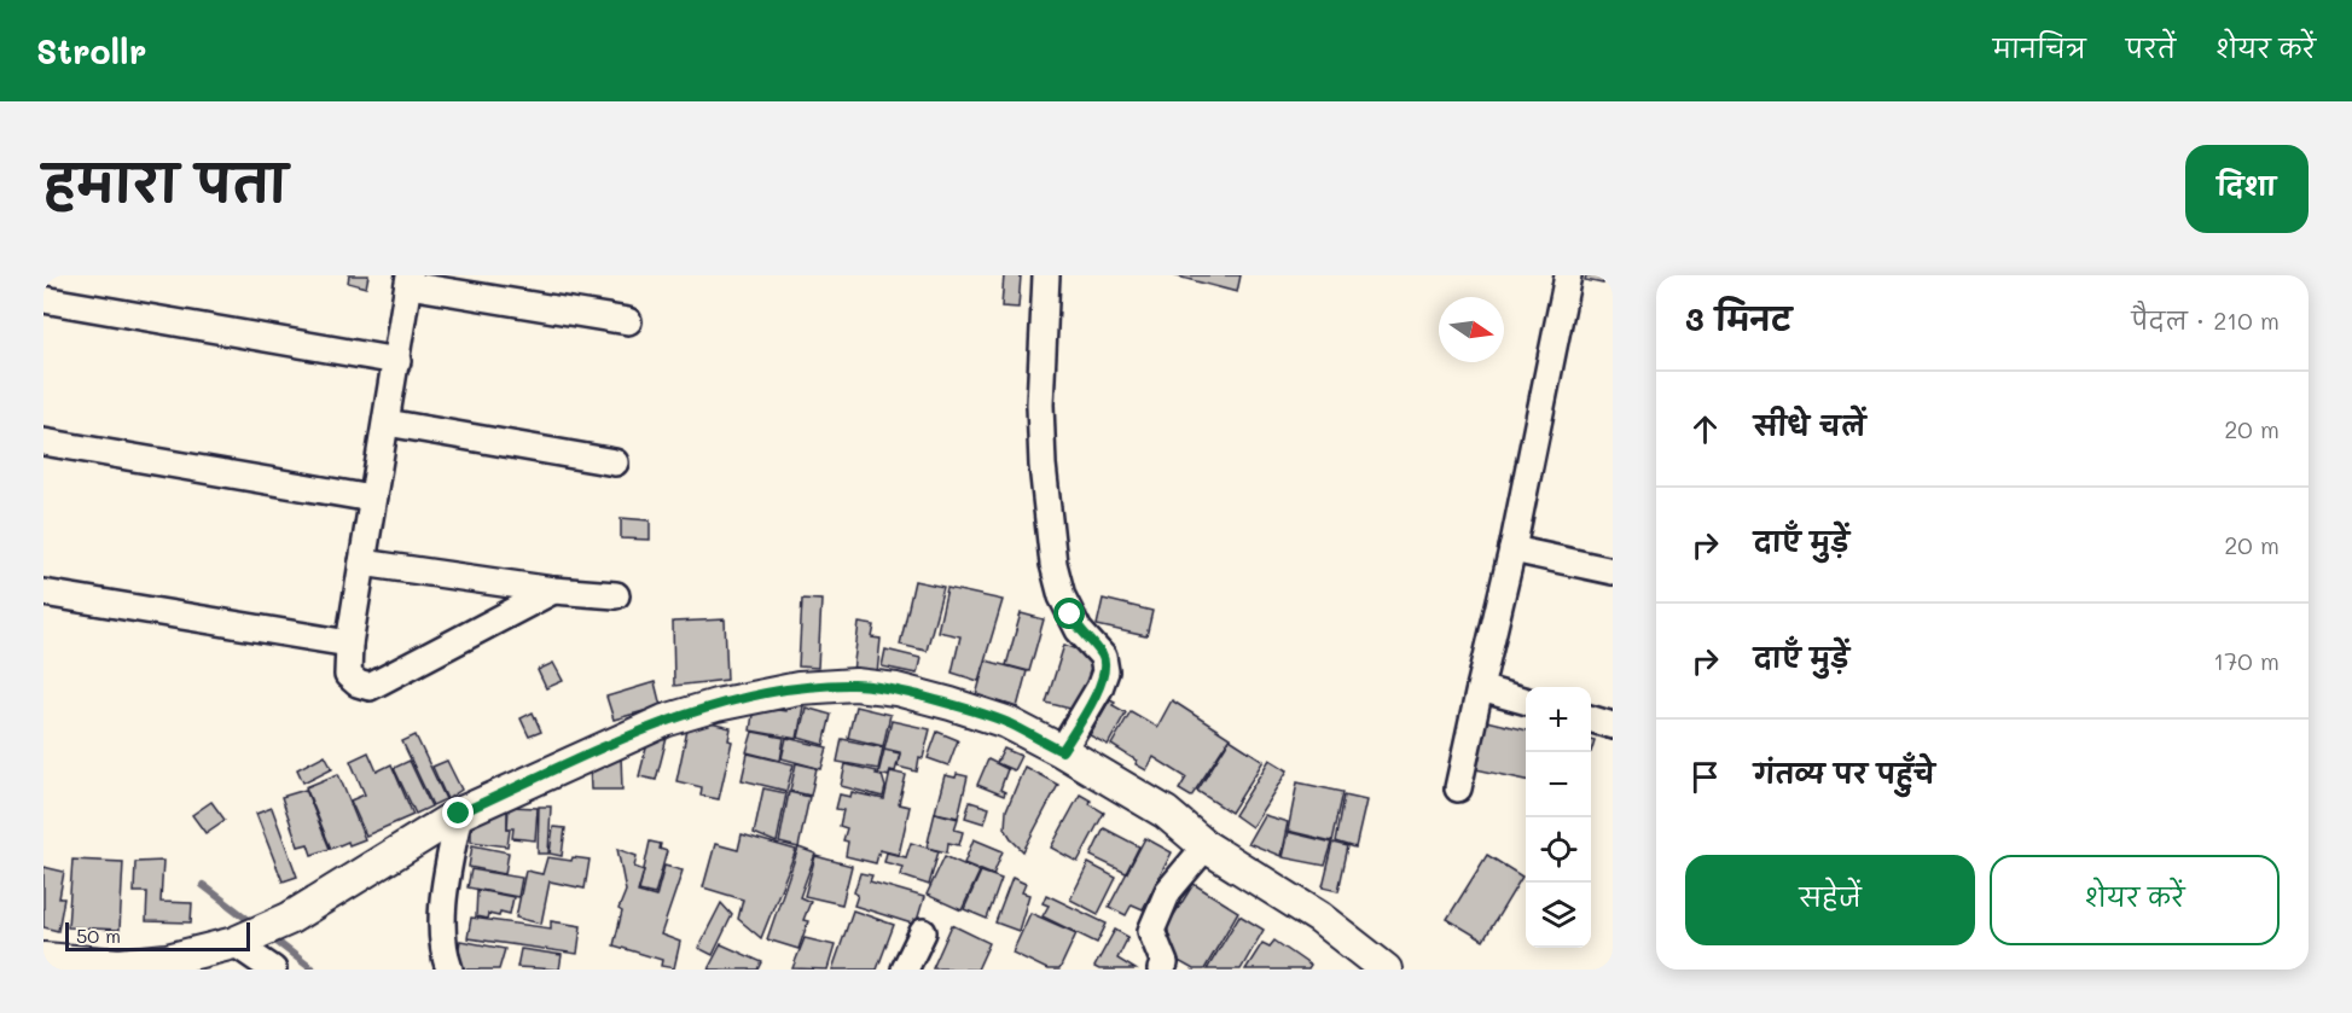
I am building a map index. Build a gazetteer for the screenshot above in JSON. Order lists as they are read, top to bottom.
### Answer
{
  "scale_bar": "50 m",
  "north": "right",
  "page": {
    "header": "Strollr",
    "nav": ["मानचित्र", "परतें", "शेयर करें"],
    "title": "हमारा पता",
    "buttons": [
      "दिशा",
      ["सहेजें", "शेयर करें"]
    ],
    "heading": ["3 मिनट", "पैदल · 210 m"],
    "list": [
      ["सीधे चलें", "20 m"],
      ["दाएँ मुड़ें", "20 m"],
      ["दाएँ मुड़ें", "170 m"],
      "गंतव्य पर पहुँचे"
    ],
    "map_buttons": ["+", "−"],
    "scale": "50 m"
  }
}
